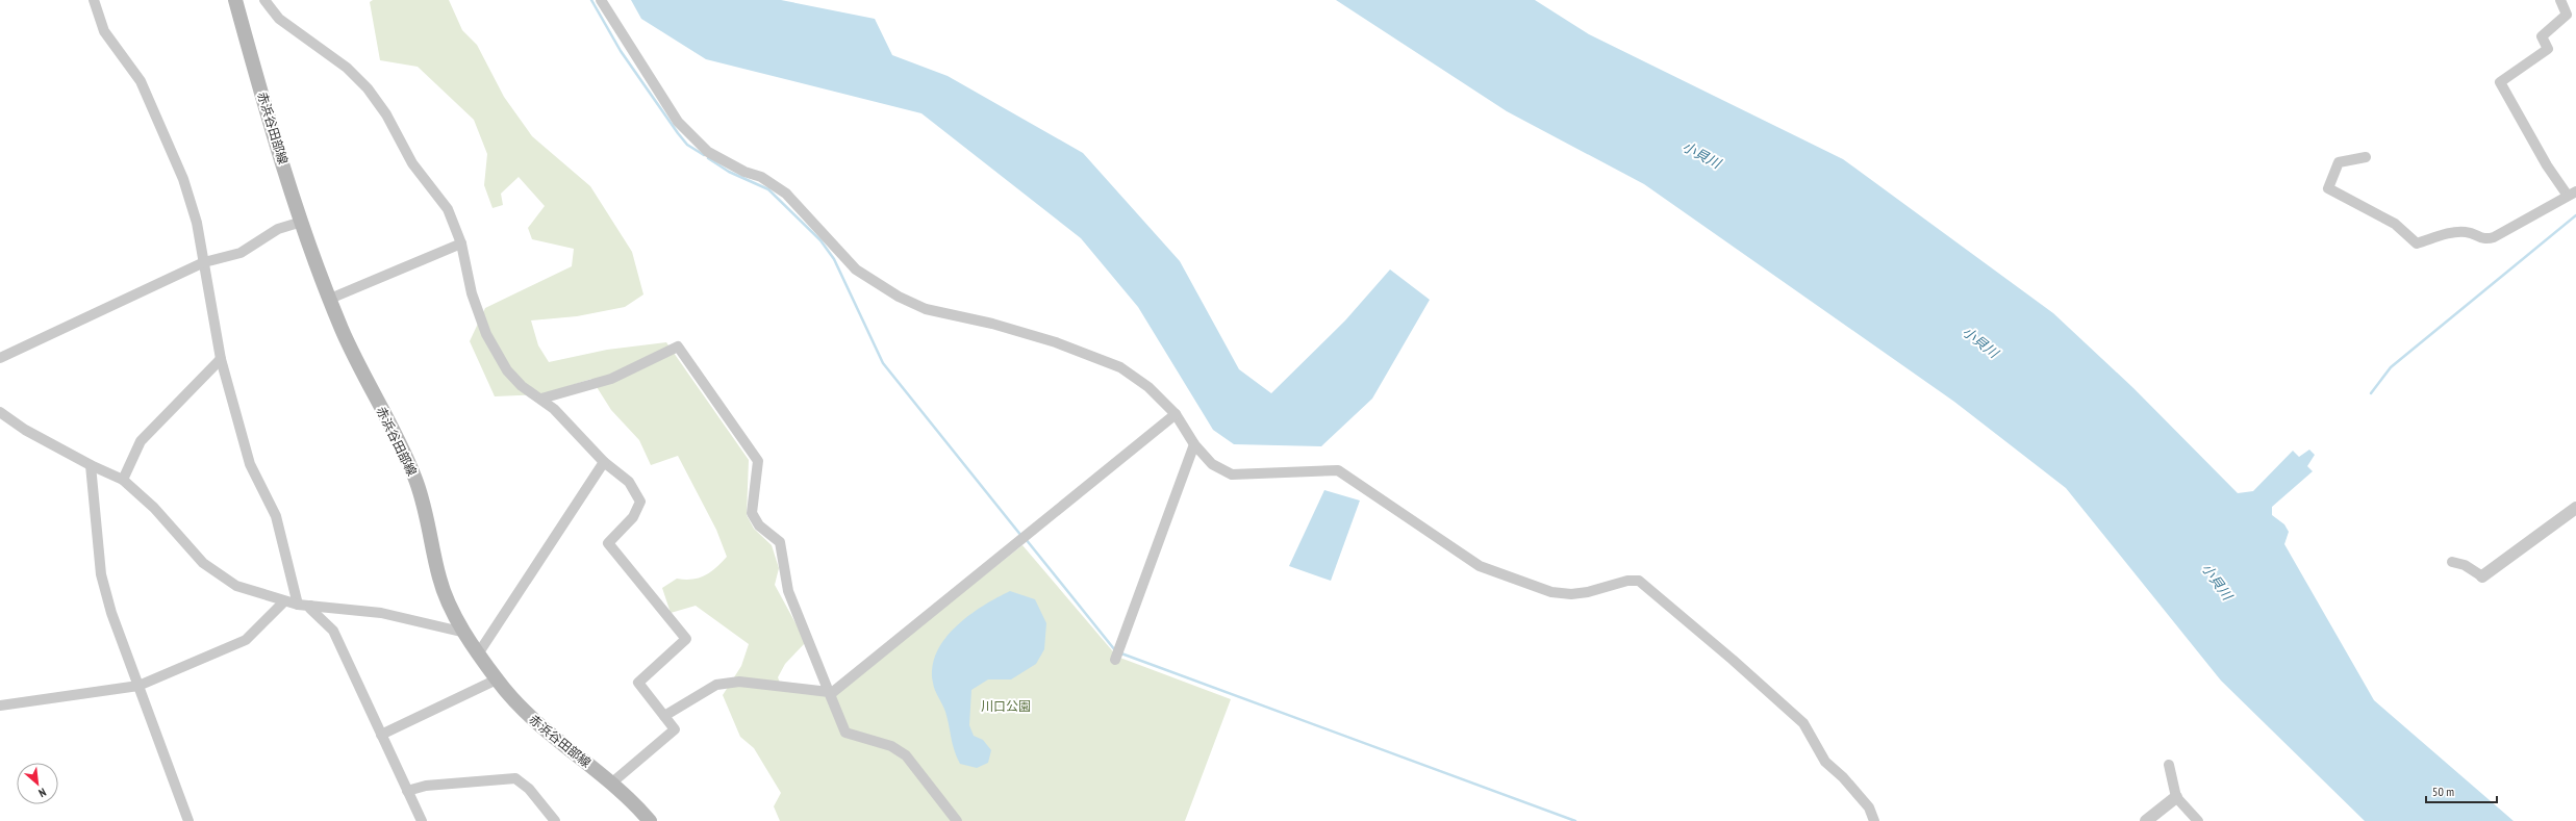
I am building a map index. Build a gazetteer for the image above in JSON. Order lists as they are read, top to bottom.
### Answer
{
  "streets": {
    "main road": ["赤浜谷田部線"]
  },
  "water": ["小貝川"],
  "parks": ["川口公園"],
  "scale_bar": "50 m",
  "north": "bottom right"
}
